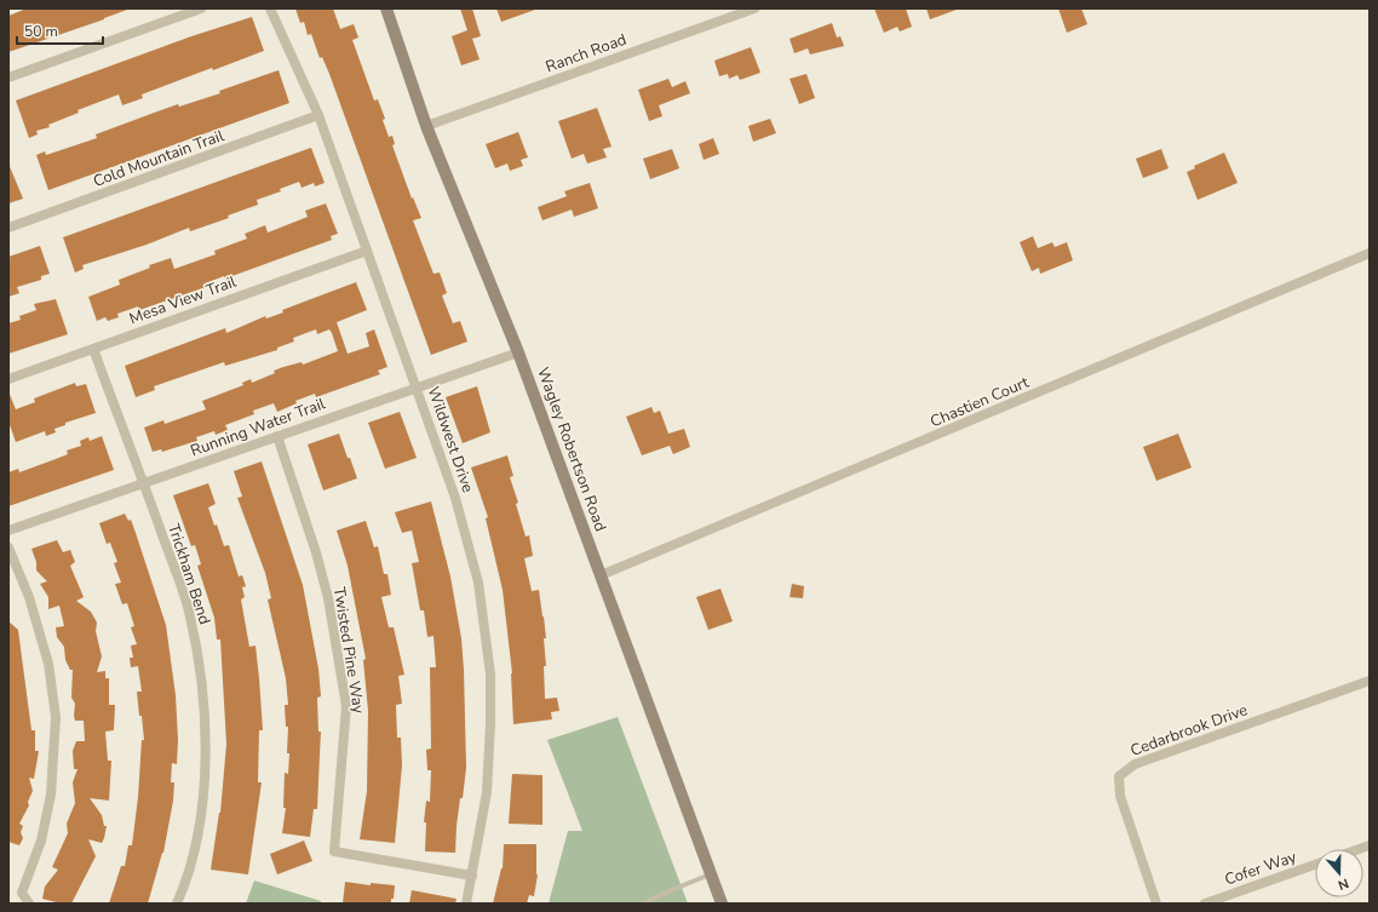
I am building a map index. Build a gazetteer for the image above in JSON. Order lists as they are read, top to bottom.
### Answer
{
  "streets": {
    "street": [
      "Ranch Road",
      "Cold Mountain Trail",
      "Mesa View Trail",
      "Chastien Court",
      "Running Water Trail",
      "Wildwest Drive",
      "Wagley Robertson Road",
      "Trickham Bend",
      "Twisted Pine Way",
      "Cedarbrook Drive",
      "Cofer Way"
    ]
  },
  "crossings": [
    ["Ranch Road", "Wagley Robertson Road"],
    ["Cold Mountain Trail", "Wildwest Drive"],
    ["Mesa View Trail", "Wildwest Drive"],
    ["Mesa View Trail", "Trickham Bend"],
    ["Chastien Court", "Wagley Robertson Road"],
    ["Running Water Trail", "Wildwest Drive"],
    ["Running Water Trail", "Wagley Robertson Road"],
    ["Running Water Trail", "Trickham Bend"],
    ["Running Water Trail", "Twisted Pine Way"],
    ["Wildwest Drive", "Twisted Pine Way"]
  ],
  "scale_bar": "50 m",
  "north": "bottom"
}
